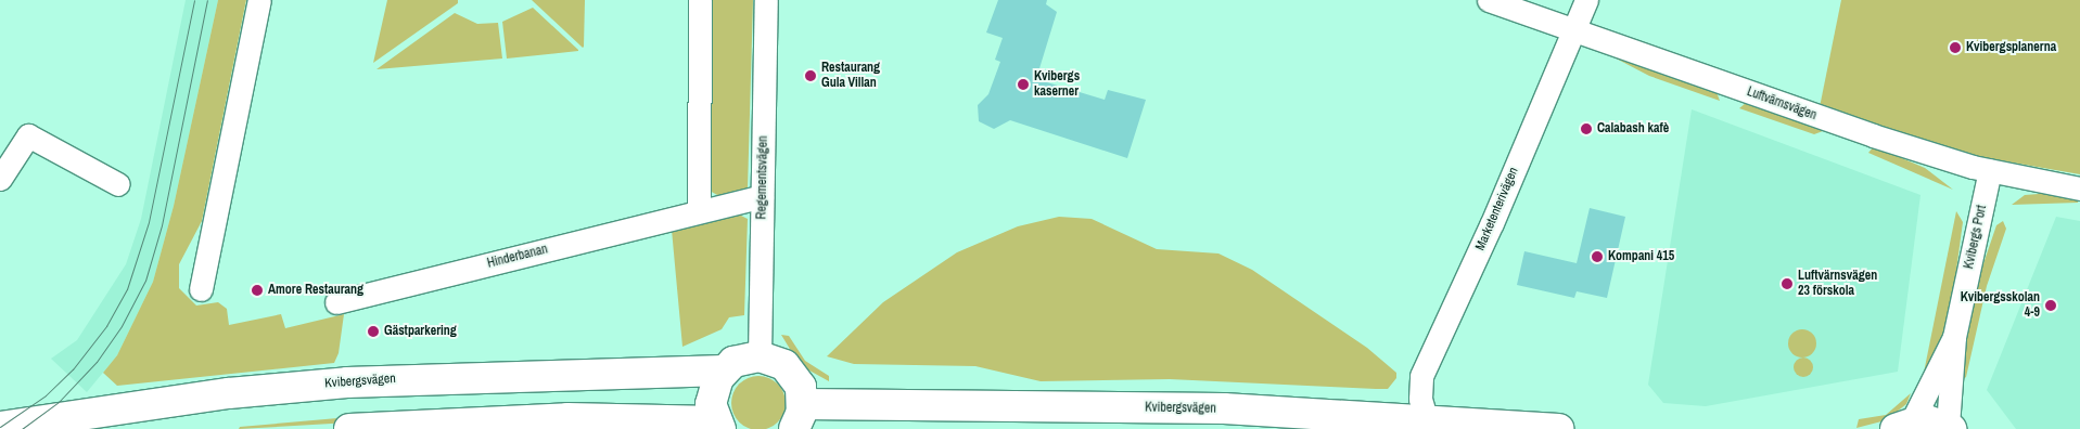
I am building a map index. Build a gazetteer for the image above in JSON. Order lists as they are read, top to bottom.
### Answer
{
  "streets": {
    "street": [
      "Luftvärnsvägen",
      "Regementsvägen",
      "Marketenterivägen",
      "Kvibergs Port",
      "Hinderbanan",
      "Kvibergsvägen"
    ]
  },
  "crossings": [
    ["Luftvärnsvägen", "Marketenterivägen"],
    ["Luftvärnsvägen", "Kvibergs Port"],
    ["Regementsvägen", "Hinderbanan"],
    ["Regementsvägen", "Kvibergsvägen"],
    ["Marketenterivägen", "Kvibergsvägen"]
  ],
  "places": [
    "Kvibergsplanerna",
    "Restaurang Gula Villan",
    "Kvibergs kaserner",
    "Calabash kafè",
    "Kompani 415",
    "Luftvärnsvägen 23 förskola",
    "Amore Restaurang",
    "Kvibergsskolan 4-9",
    "Gästparkering"
  ]
}
